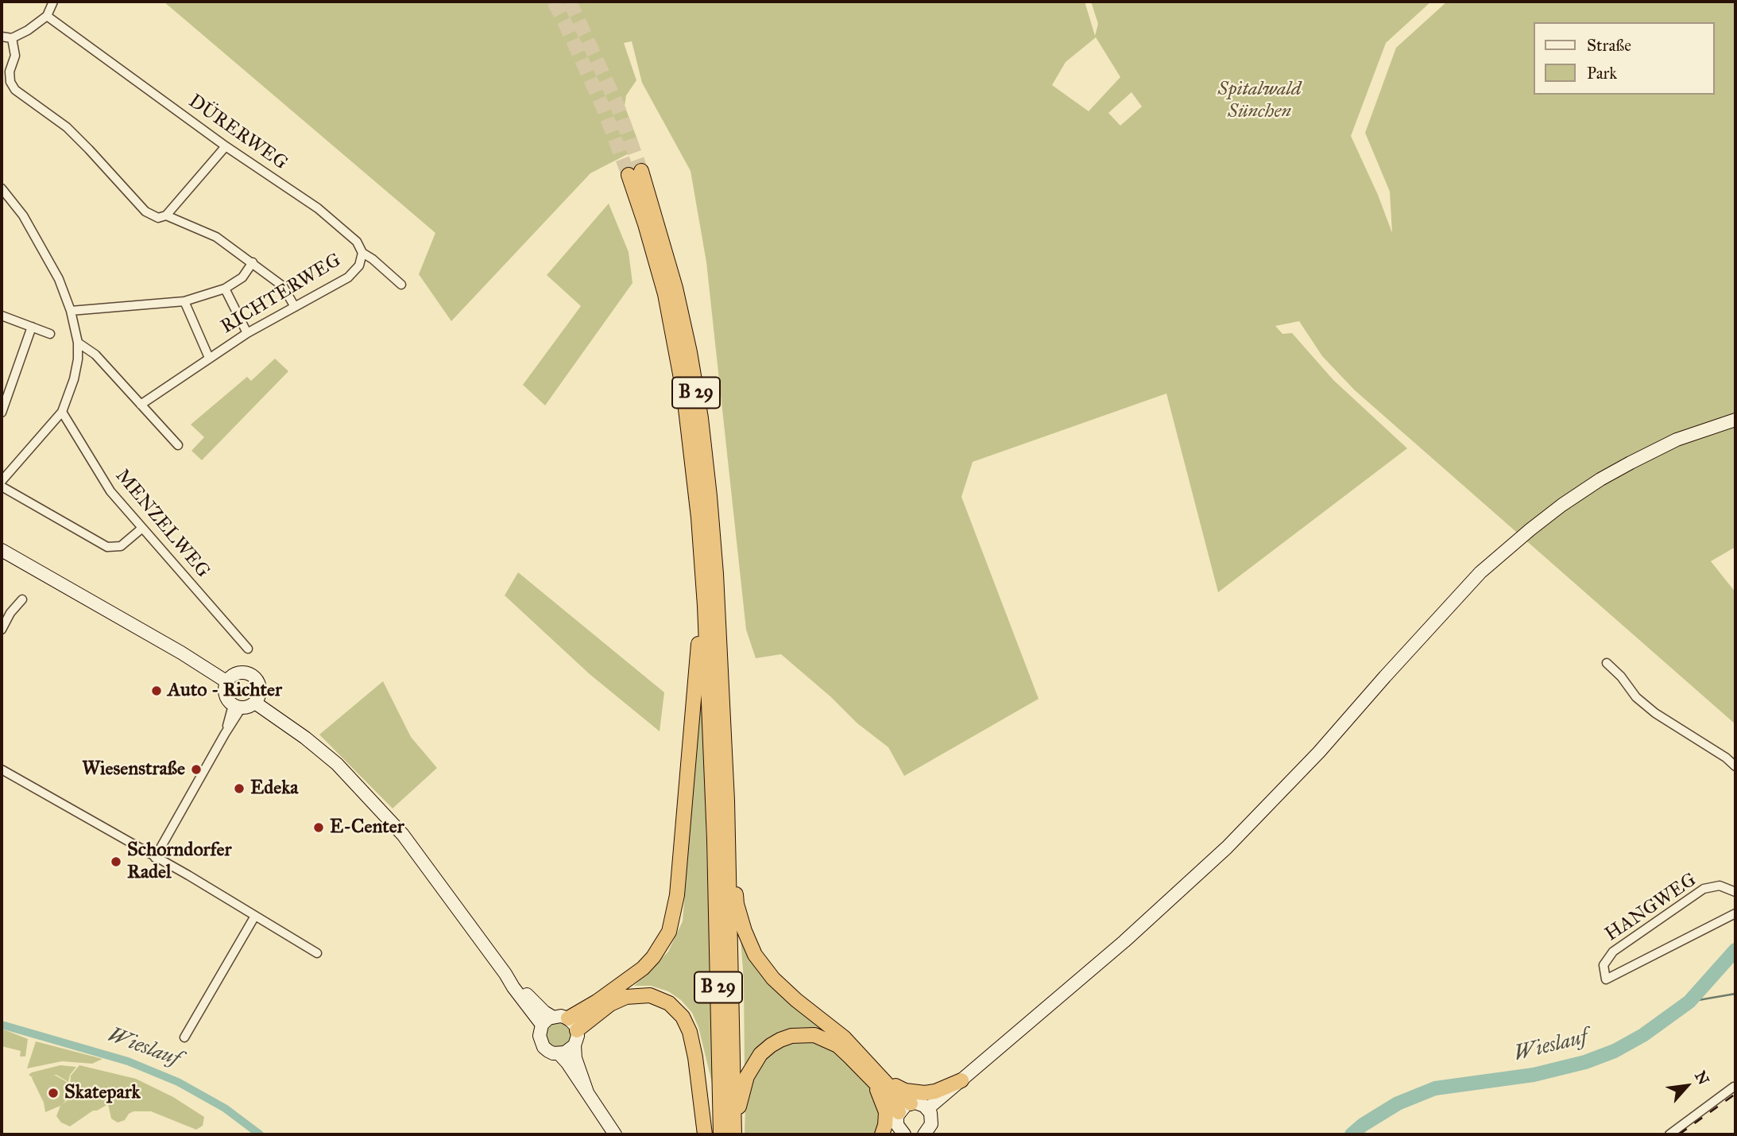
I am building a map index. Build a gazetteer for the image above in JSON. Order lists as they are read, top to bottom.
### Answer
{
  "streets": {
    "highway": ["B 29"],
    "street": [
      "DÜRERWEG",
      "RICHTERWEG",
      "MENZELWEG",
      "HANGWEG"
    ]
  },
  "crossings": [
    ["DÜRERWEG", "RICHTERWEG"]
  ],
  "water": ["Wieslauf"],
  "parks": ["Spitalwald Sünchen"],
  "places": [
    "Auto - Richter",
    "Wiesenstraße",
    "Edeka",
    "E-Center",
    "Schorndorfer Radel",
    "Skatepark"
  ],
  "legend": ["Straße", "Park"],
  "north": "top right"
}
